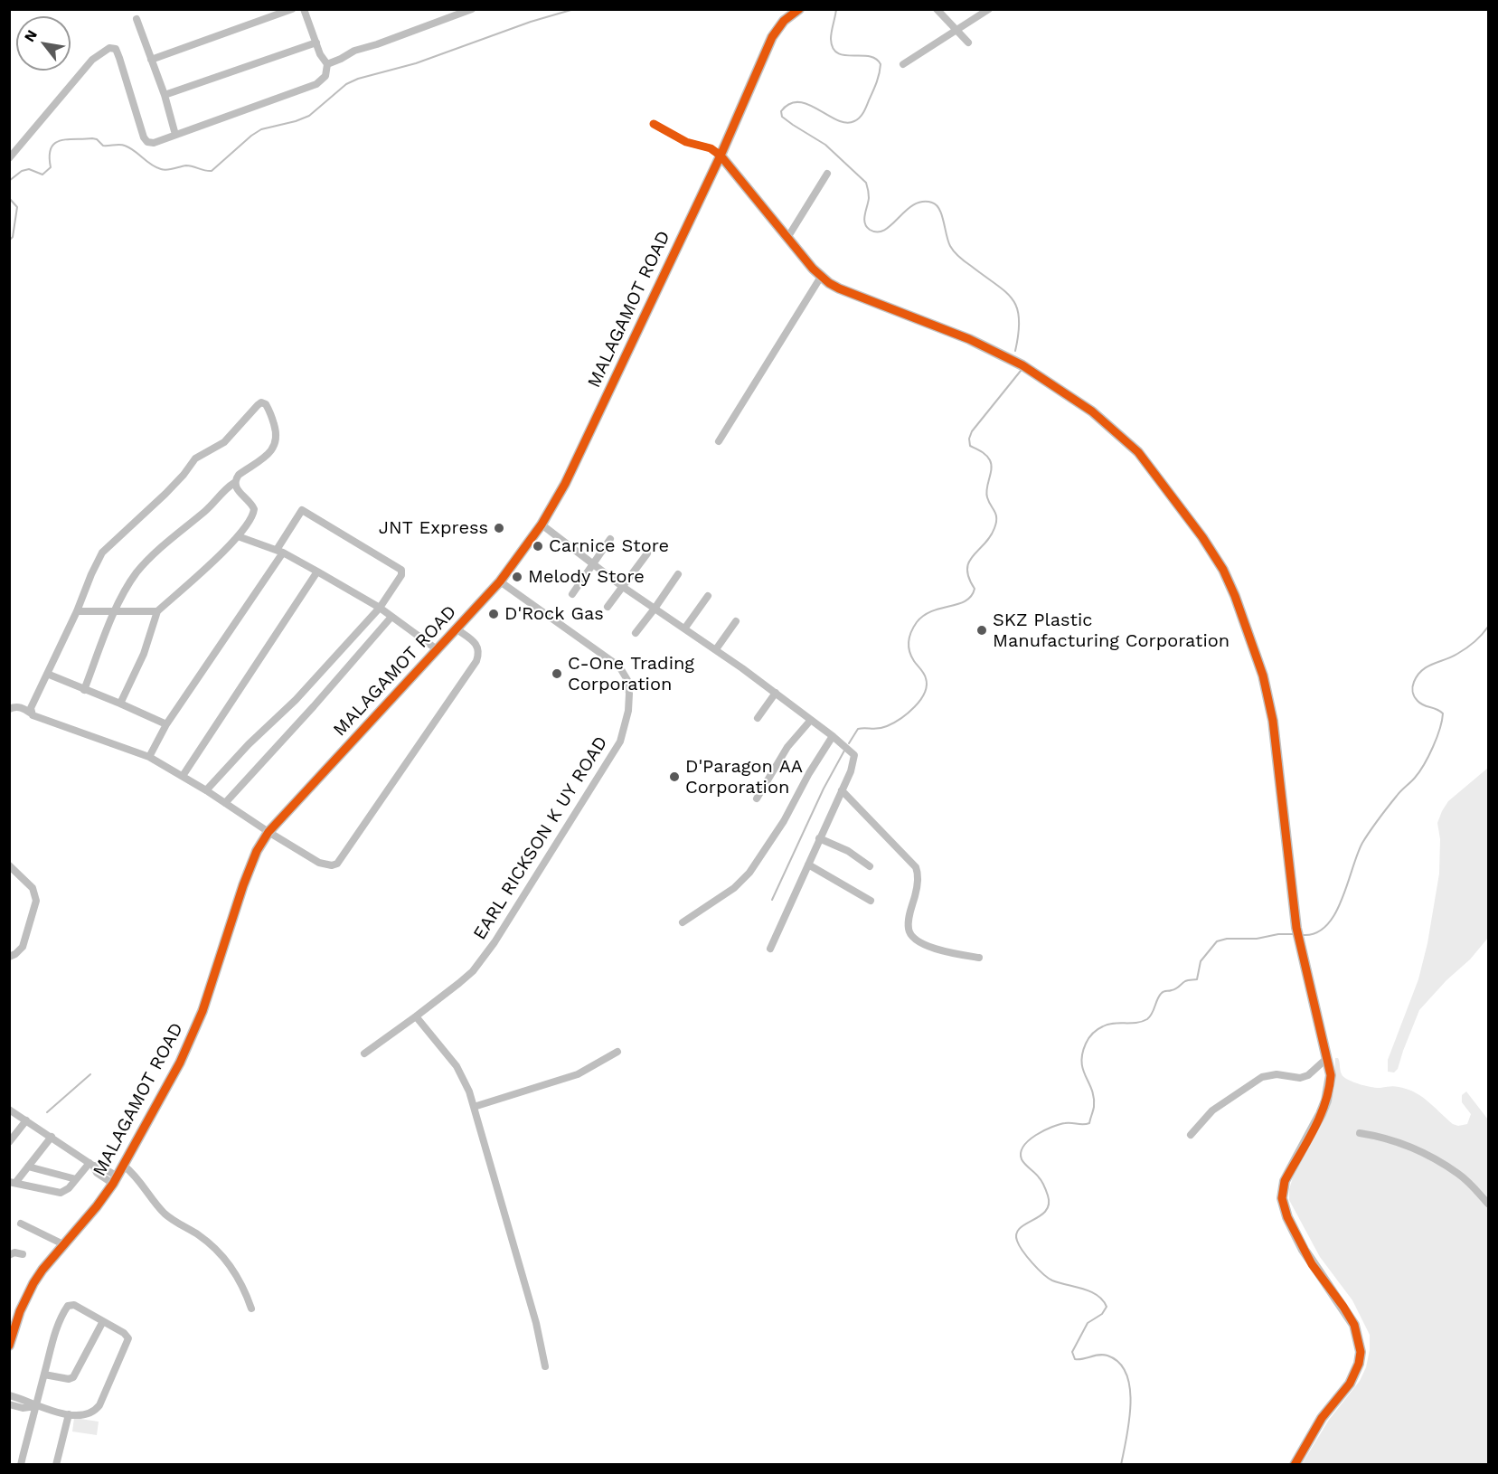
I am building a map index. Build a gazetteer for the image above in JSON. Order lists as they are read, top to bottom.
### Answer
{
  "streets": {
    "street": ["MALAGAMOT ROAD", "EARL RICKSON K UY ROAD"]
  },
  "crossings": [
    ["MALAGAMOT ROAD", "EARL RICKSON K UY ROAD"]
  ],
  "places": [
    "JNT Express",
    "Carnice Store",
    "Melody Store",
    "D'Rock Gas",
    "SKZ Plastic Manufacturing Corporation",
    "C-One Trading Corporation",
    "D'Paragon AA Corporation"
  ],
  "north": "top left"
}
